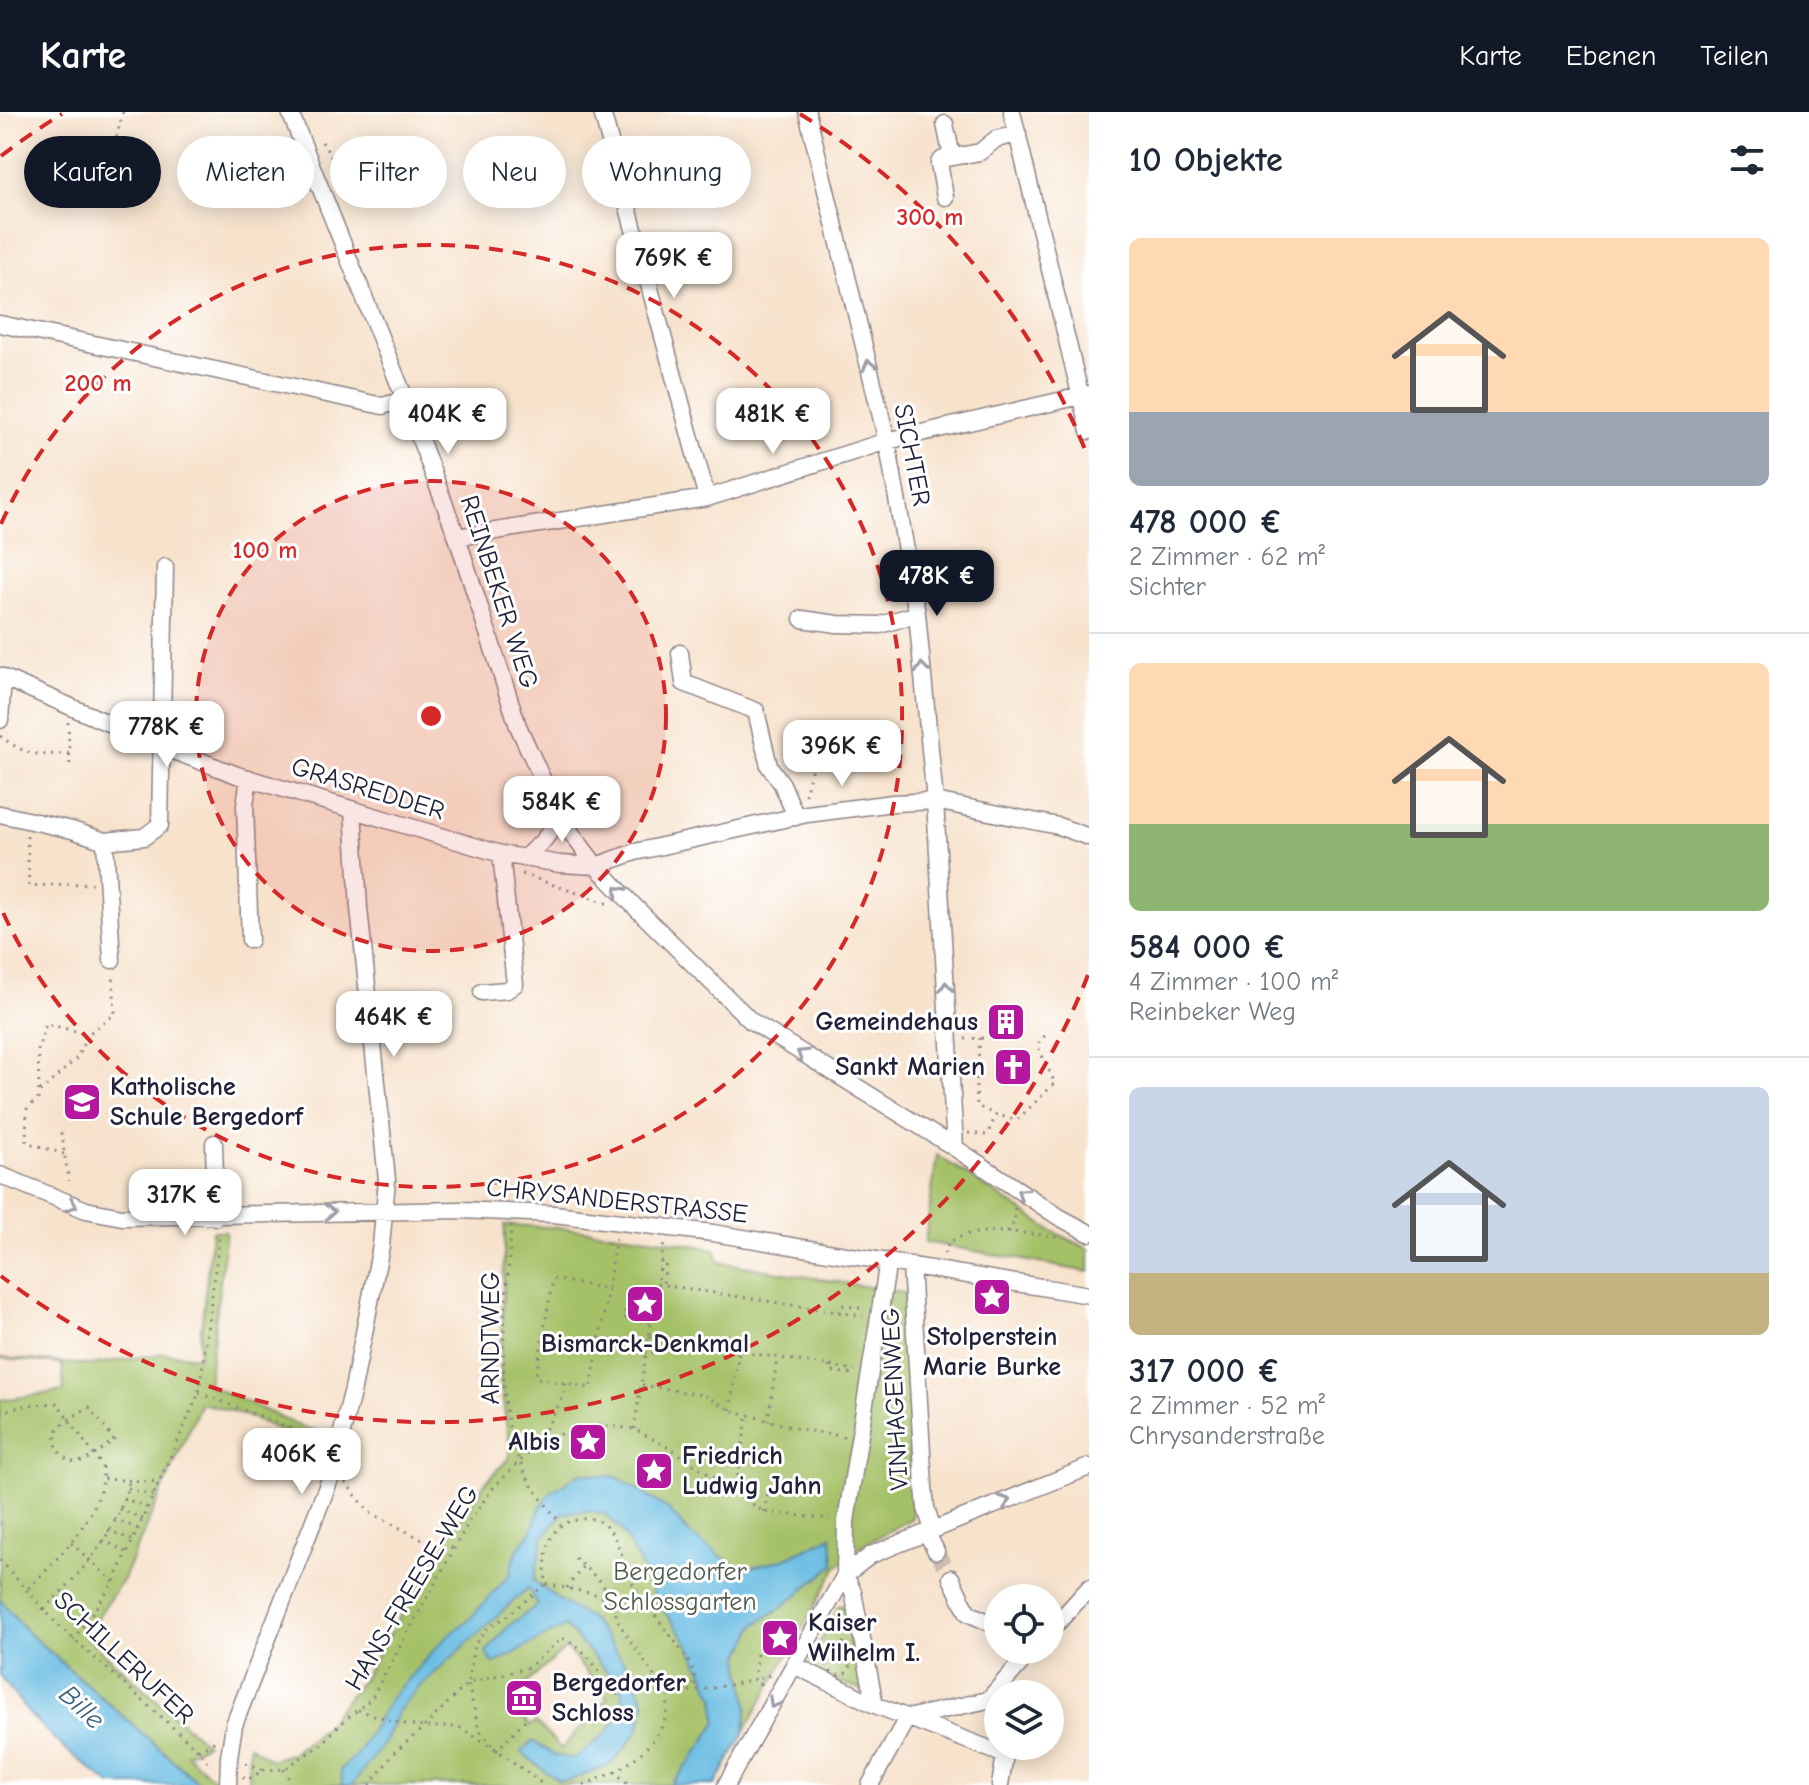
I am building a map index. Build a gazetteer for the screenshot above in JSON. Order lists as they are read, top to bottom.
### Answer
{
  "streets": {
    "street": [
      "SICHTER",
      "REINBEKER WEG",
      "GRASREDDER",
      "CHRYSANDERSTRASSE",
      "VINHAGENWEG"
    ],
    "path": ["ARNDTWEG", "HANS-FREESE-WEG", "SCHILLERUFER"]
  },
  "crossings": [
    ["SICHTER", "REINBEKER WEG"],
    ["REINBEKER WEG", "GRASREDDER"],
    ["CHRYSANDERSTRASSE", "ARNDTWEG"],
    ["CHRYSANDERSTRASSE", "VINHAGENWEG"],
    ["ARNDTWEG", "HANS-FREESE-WEG"]
  ],
  "one_way": ["SICHTER", "REINBEKER WEG", "CHRYSANDERSTRASSE"],
  "water": ["Bille"],
  "parks": ["Bergedorfer Schlossgarten"],
  "places": {
    "building": ["Gemeindehaus"],
    "church": ["Sankt Marien"],
    "school or university": ["Katholische Schule Bergedorf"],
    "place": [
      "Stolperstein Marie Burke",
      "Bismarck-Denkmal",
      "Albis",
      "Friedrich Ludwig Jahn",
      "Kaiser Wilhelm I."
    ],
    "museum": ["Bergedorfer Schloss"]
  },
  "page": {
    "header": "Karte",
    "nav": ["Karte", "Ebenen", "Teilen"],
    "heading": "10 Objekte",
    "chip": [
      "Kaufen",
      "Mieten",
      "Filter",
      "Neu",
      "Wohnung"
    ],
    "list": [
      {
        "name": "478 000 €",
        "note": "2 Zimmer · 62 m² · Sichter"
      },
      {
        "name": "584 000 €",
        "note": "4 Zimmer · 100 m² · Reinbeker Weg"
      },
      {
        "name": "317 000 €",
        "note": "2 Zimmer · 52 m² · Chrysanderstraße"
      }
    ],
    "price": [
      "769K €",
      "404K €",
      "481K €",
      "478K €",
      "778K €",
      "396K €",
      "584K €",
      "464K €",
      "317K €",
      "406K €"
    ]
  },
  "rings": ["300 m", "200 m", "100 m"]
}
